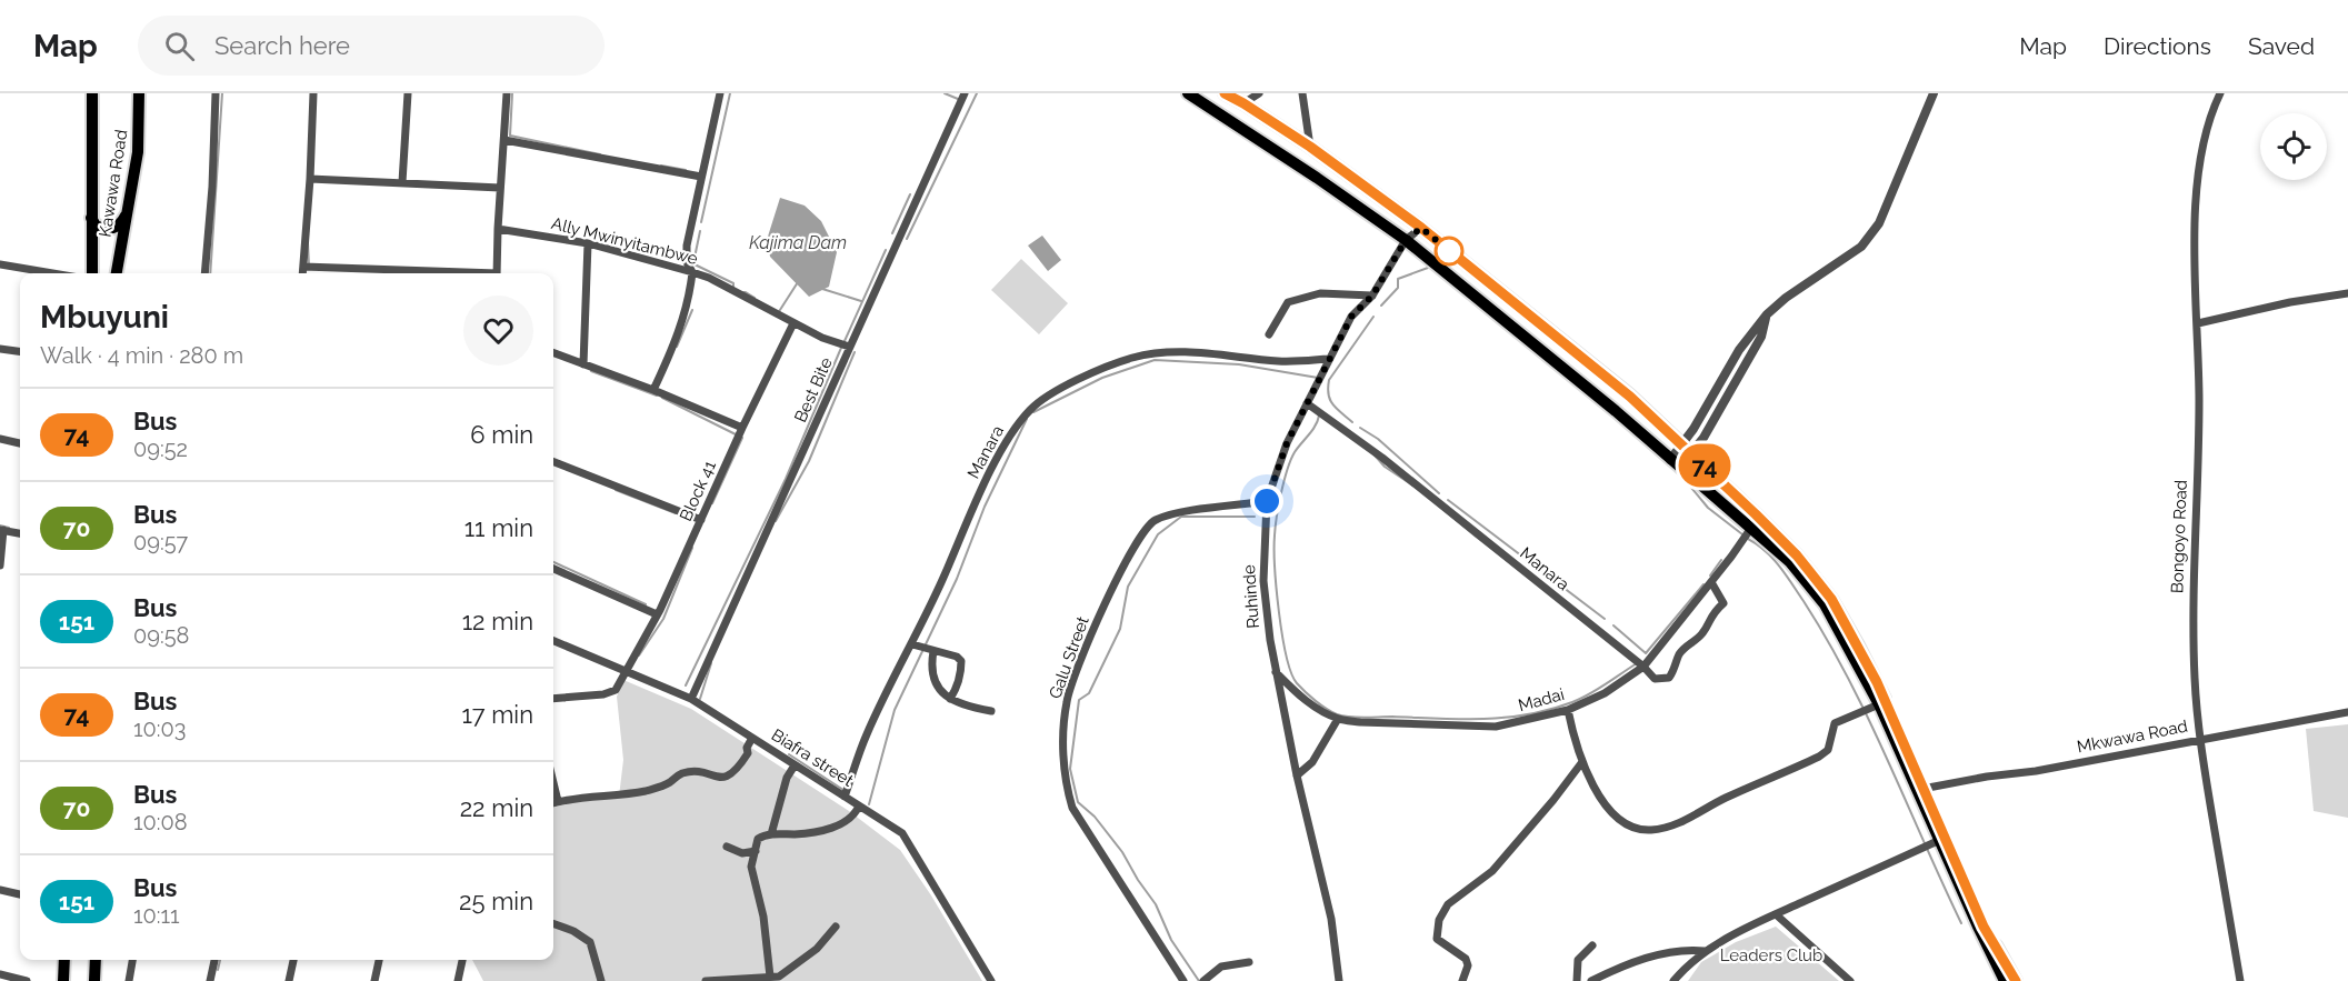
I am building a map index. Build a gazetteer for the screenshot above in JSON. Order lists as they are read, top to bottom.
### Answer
{
  "streets": {
    "main road": ["Kawawa Road"],
    "street": [
      "Ally Mwinyitambwe",
      "Best Bite",
      "Manara",
      "Block 41",
      "Bongoyo Road",
      "Ruhinde",
      "Galu Street",
      "Madai",
      "Mkwawa Road",
      "Biafra street"
    ]
  },
  "crossings": [
    ["Ally Mwinyitambwe", "Best Bite"],
    ["Ally Mwinyitambwe", "Block 41"],
    ["Best Bite", "Biafra street"],
    ["Manara", "Ruhinde"],
    ["Manara", "Madai"],
    ["Manara", "Biafra street"],
    ["Block 41", "Biafra street"],
    ["Bongoyo Road", "Mkwawa Road"],
    ["Ruhinde", "Galu Street"],
    ["Ruhinde", "Madai"]
  ],
  "water": ["Kajima Dam"],
  "parks": ["Leaders Club"],
  "lines": ["bus line 74"],
  "page": {
    "header": "Map",
    "search": "Search here",
    "nav": ["Map", "Directions", "Saved"],
    "on_map": "74",
    "heading": ["Mbuyuni", "Walk · 4 min · 280 m"],
    "list": [
      {
        "mark": "74",
        "name": "Bus",
        "note": "09:52",
        "value": "6 min"
      },
      {
        "mark": "70",
        "name": "Bus",
        "note": "09:57",
        "value": "11 min"
      },
      {
        "mark": "151",
        "name": "Bus",
        "note": "09:58",
        "value": "12 min"
      },
      {
        "mark": "74",
        "name": "Bus",
        "note": "10:03",
        "value": "17 min"
      },
      {
        "mark": "70",
        "name": "Bus",
        "note": "10:08",
        "value": "22 min"
      },
      {
        "mark": "151",
        "name": "Bus",
        "note": "10:11",
        "value": "25 min"
      }
    ]
  }
}
